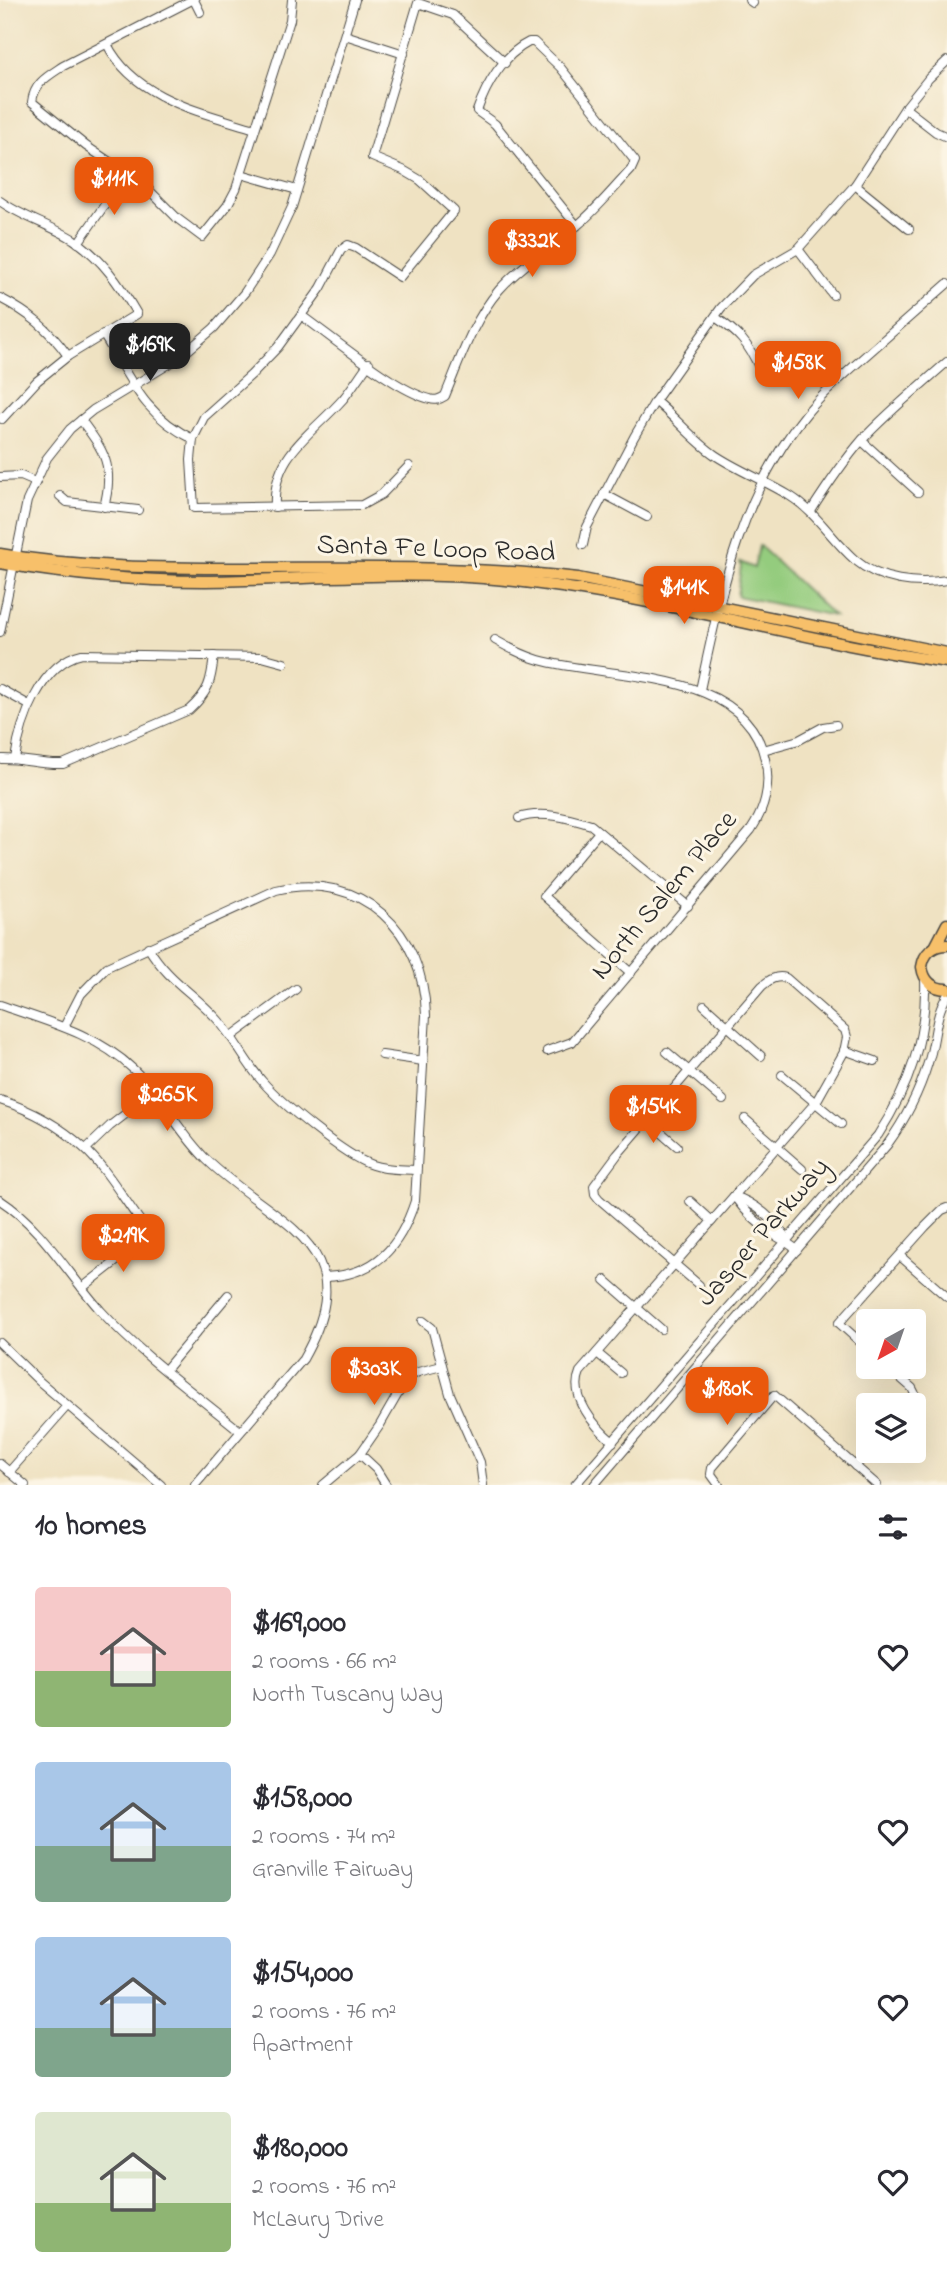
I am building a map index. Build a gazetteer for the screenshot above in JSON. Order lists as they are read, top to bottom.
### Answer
{
  "streets": {
    "main road": ["Santa Fe Loop Road"],
    "street": ["North Salem Place", "Jasper Parkway"]
  },
  "north": "bottom left",
  "page": {
    "price": [
      "$111K",
      "$332K",
      "$169K",
      "$158K",
      "$141K",
      "$265K",
      "$154K",
      "$219K",
      "$303K",
      "$180K"
    ],
    "heading": "10 homes",
    "list": [
      {
        "name": "$169,000",
        "note": "2 rooms · 66 m² · North Tuscany Way"
      },
      {
        "name": "$158,000",
        "note": "2 rooms · 74 m² · Granville Fairway"
      },
      {
        "name": "$154,000",
        "note": "2 rooms · 76 m² · Apartment"
      },
      {
        "name": "$180,000",
        "note": "2 rooms · 76 m² · McLaury Drive"
      }
    ]
  }
}
